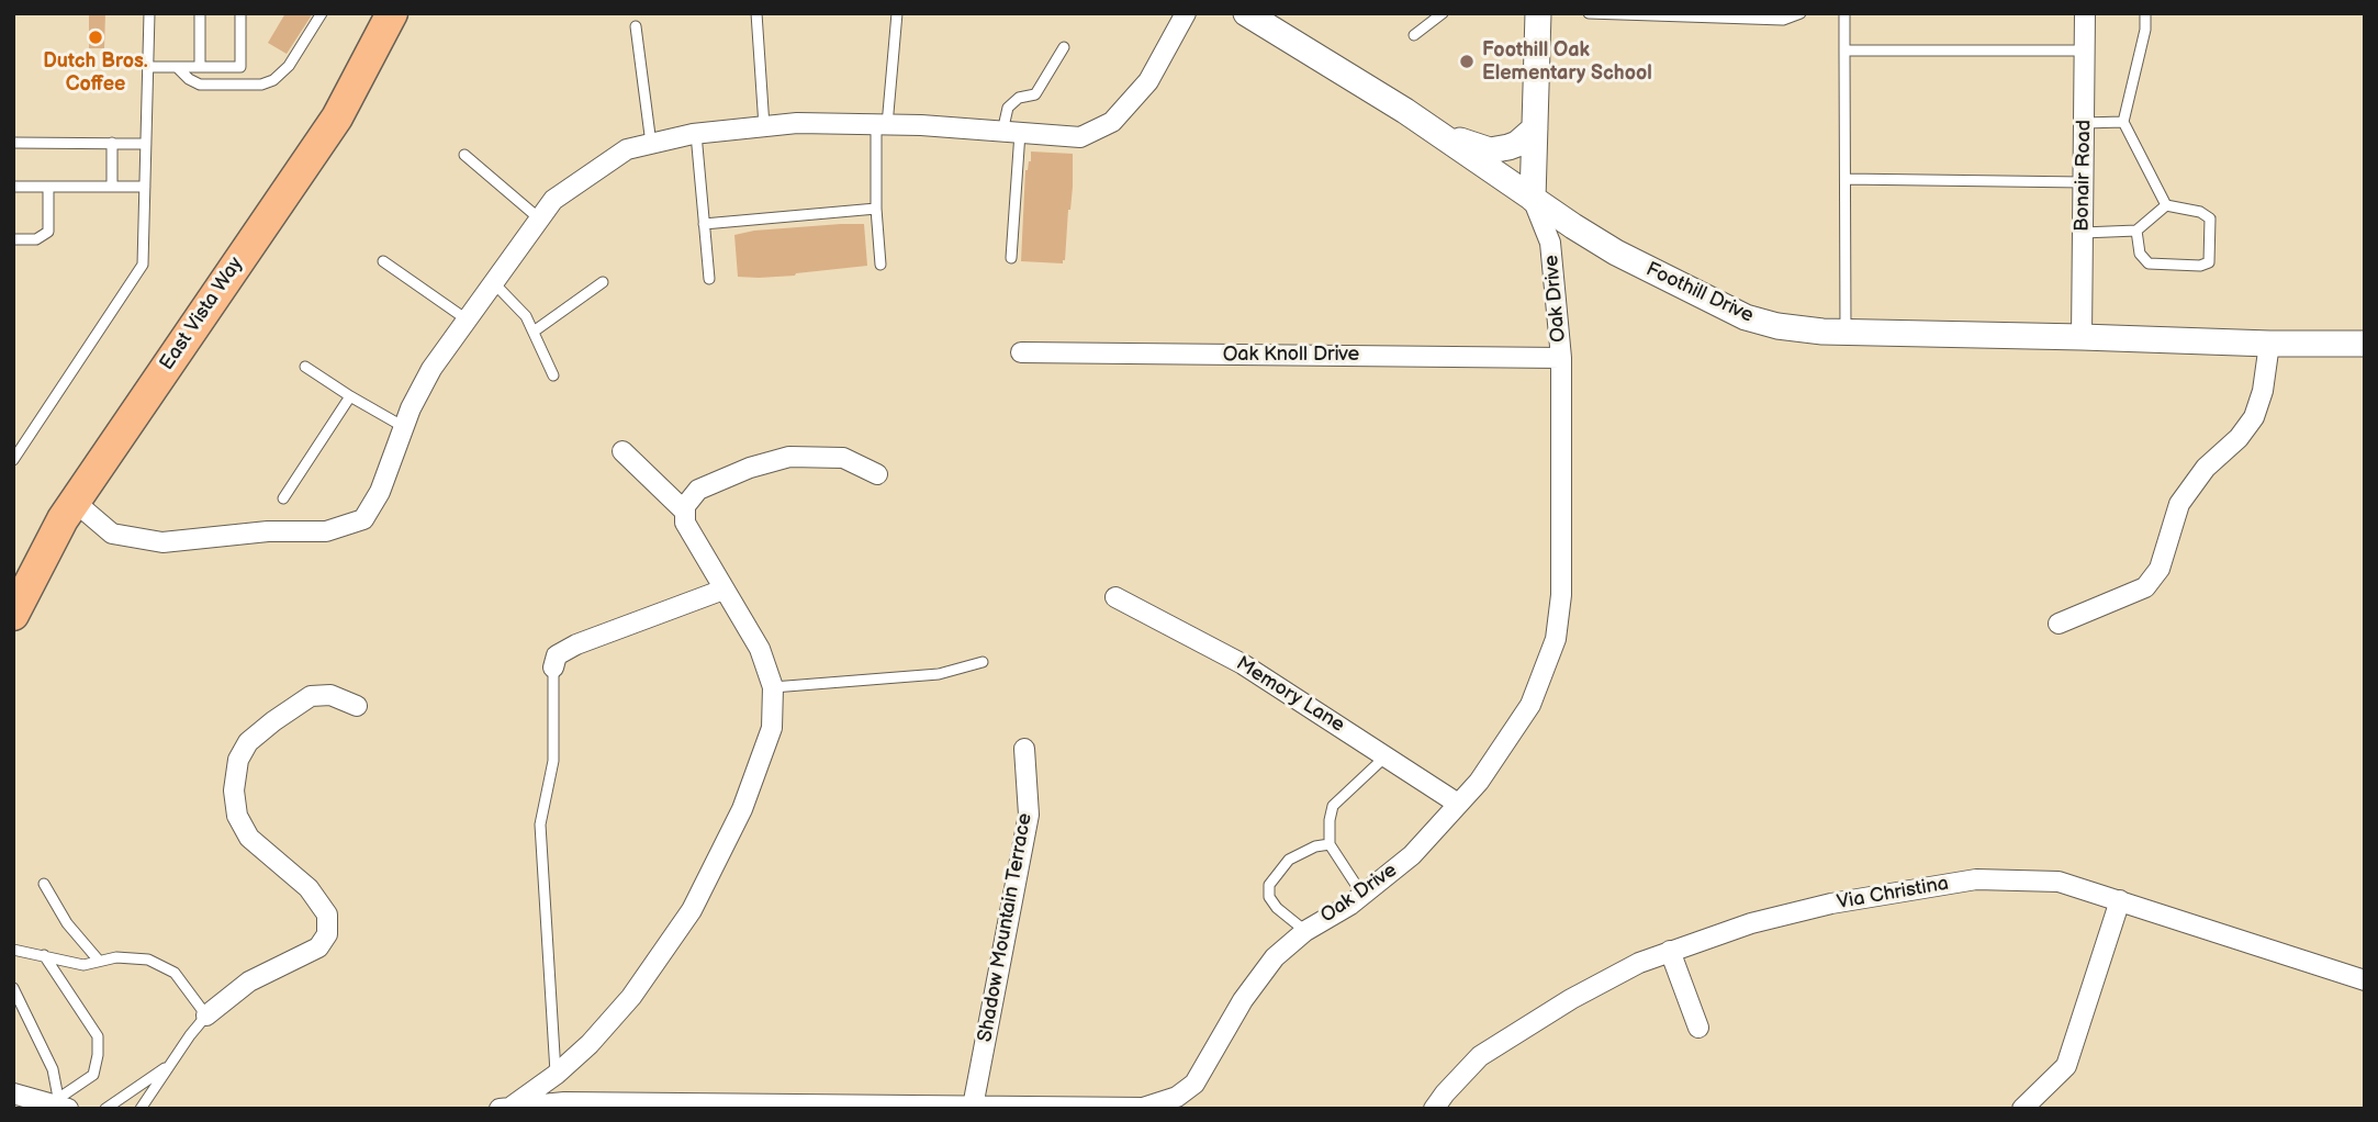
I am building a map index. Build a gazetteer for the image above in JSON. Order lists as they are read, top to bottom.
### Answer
{
  "streets": {
    "main road": ["East Vista Way"],
    "street": [
      "Bonair Road",
      "Foothill Drive",
      "Oak Drive",
      "Oak Knoll Drive",
      "Memory Lane",
      "Via Christina",
      "Shadow Mountain Terrace"
    ]
  },
  "crossings": [
    ["Bonair Road", "Foothill Drive"],
    ["Foothill Drive", "Oak Drive"],
    ["Oak Drive", "Oak Knoll Drive"],
    ["Oak Drive", "Memory Lane"],
    ["Oak Drive", "Shadow Mountain Terrace"]
  ],
  "places": ["Dutch Bros. Coffee", "Foothill Oak Elementary School"]
}
